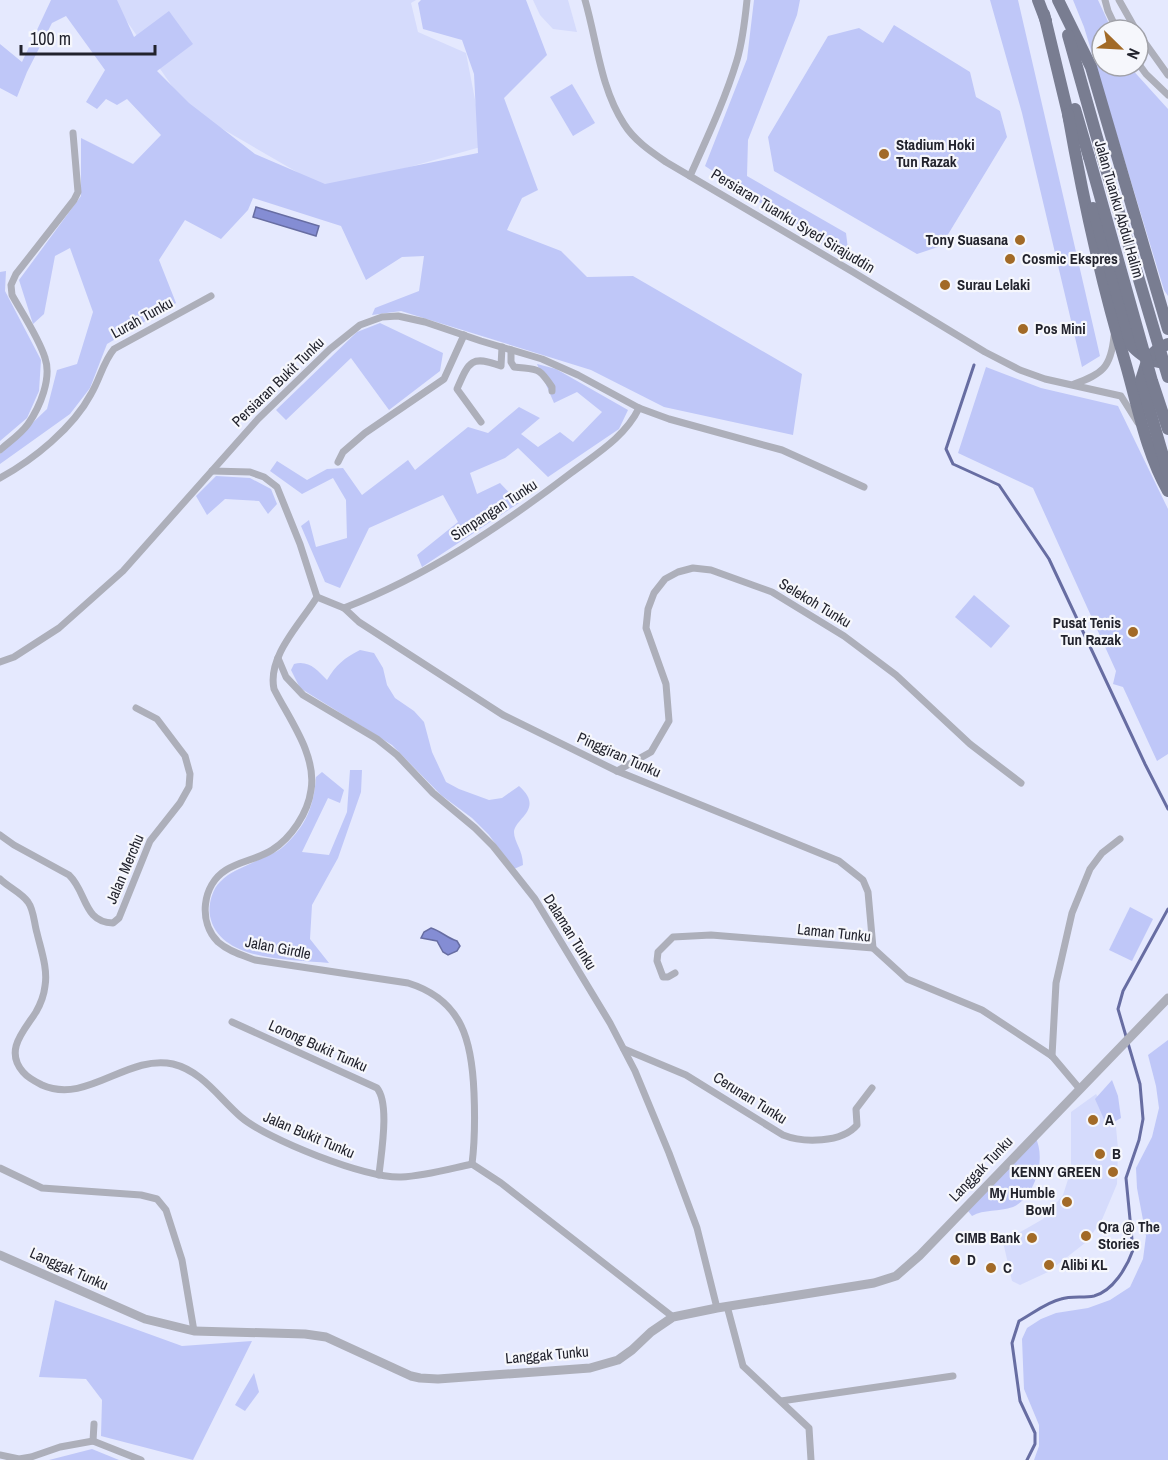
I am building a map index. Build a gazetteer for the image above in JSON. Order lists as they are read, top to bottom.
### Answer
{
  "streets": {
    "main road": ["Jalan Tuanku Abdul Halim"],
    "street": [
      "Persiaran Tuanku Syed Sirajuddin",
      "Lurah Tunku",
      "Persiaran Bukit Tunku",
      "Simpangan Tunku",
      "Selekoh Tunku",
      "Pinggiran Tunku",
      "Jalan Merchu",
      "Dalaman Tunku",
      "Laman Tunku",
      "Jalan Girdle",
      "Lorong Bukit Tunku",
      "Cerunan Tunku",
      "Jalan Bukit Tunku",
      "Langgak Tunku"
    ]
  },
  "crossings": [
    ["Jalan Tuanku Abdul Halim", "Persiaran Tuanku Syed Sirajuddin"],
    ["Persiaran Bukit Tunku", "Simpangan Tunku"],
    ["Simpangan Tunku", "Pinggiran Tunku"],
    ["Selekoh Tunku", "Pinggiran Tunku"],
    ["Pinggiran Tunku", "Laman Tunku"],
    ["Pinggiran Tunku", "Jalan Girdle"],
    ["Dalaman Tunku", "Jalan Girdle"],
    ["Dalaman Tunku", "Cerunan Tunku"],
    ["Dalaman Tunku", "Langgak Tunku"],
    ["Laman Tunku", "Langgak Tunku"],
    ["Jalan Girdle", "Jalan Bukit Tunku"],
    ["Lorong Bukit Tunku", "Jalan Bukit Tunku"]
  ],
  "places": [
    "Stadium Hoki Tun Razak",
    "Tony Suasana",
    "Cosmic Ekspres",
    "Surau Lelaki",
    "Pos Mini",
    "Pusat Tenis Tun Razak",
    "A",
    "B",
    "KENNY GREEN",
    "My Humble Bowl",
    "Qra @ The Stories",
    "CIMB Bank",
    "D",
    "Alibi KL",
    "C"
  ],
  "scale_bar": "100 m",
  "north": "bottom right"
}
